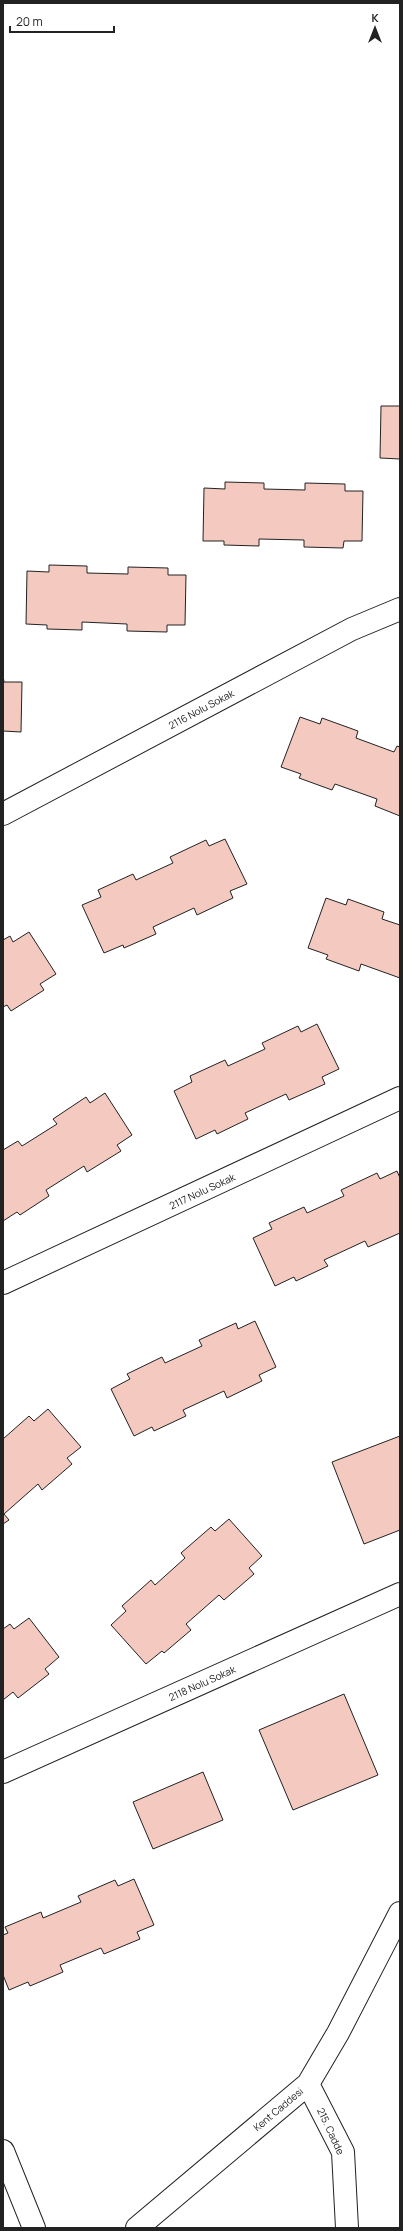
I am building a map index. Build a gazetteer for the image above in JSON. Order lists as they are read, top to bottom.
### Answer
{
  "streets": {
    "street": [
      "2116 Nolu Sokak",
      "2117 Nolu Sokak",
      "2118 Nolu Sokak",
      "Kent Caddesi",
      "215. Cadde"
    ]
  },
  "crossings": [
    ["Kent Caddesi", "215. Cadde"]
  ],
  "scale_bar": "20 m",
  "north": "top"
}
